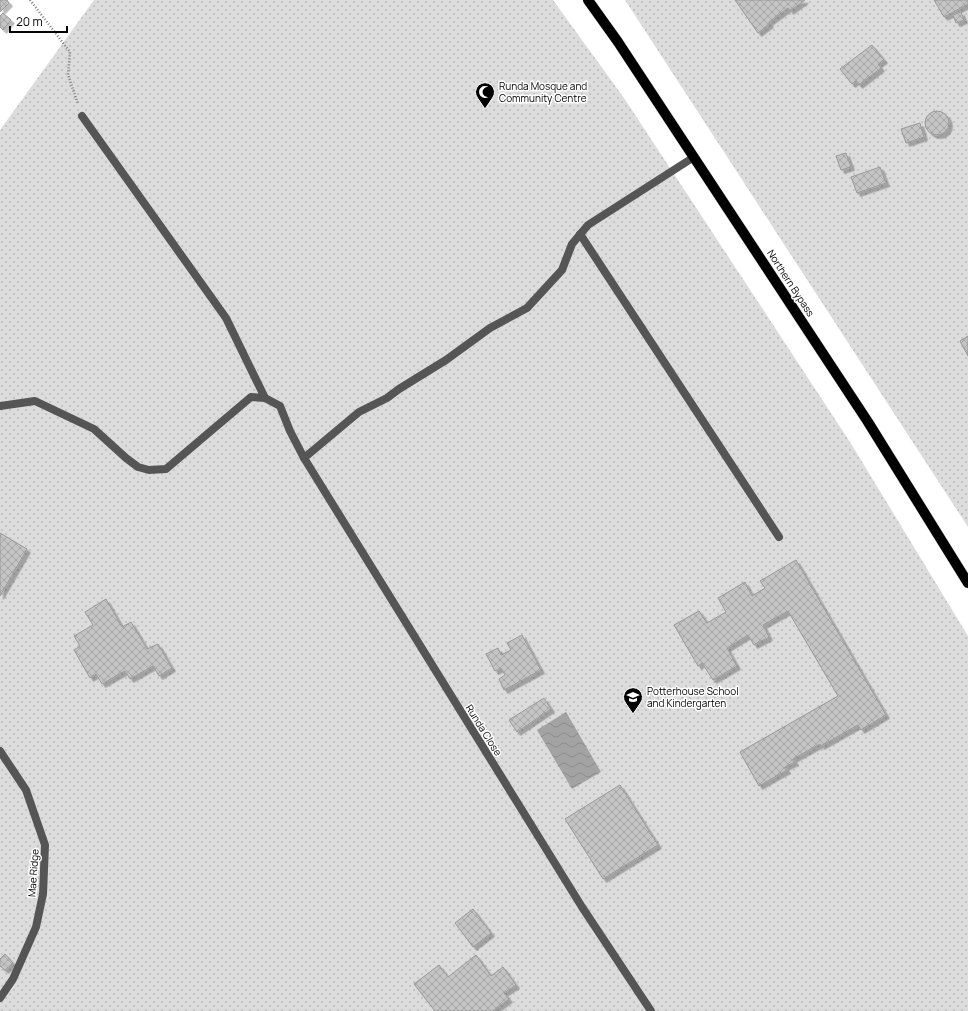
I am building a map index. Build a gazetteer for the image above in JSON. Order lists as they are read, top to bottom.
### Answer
{
  "streets": {
    "main road": ["Northern Bypass"],
    "street": ["Runda Close", "Mae Ridge"]
  },
  "places": {
    "mosque": ["Runda Mosque and Community Centre"],
    "school or university": ["Potterhouse School and Kindergarten"]
  },
  "scale_bar": "20 m"
}
